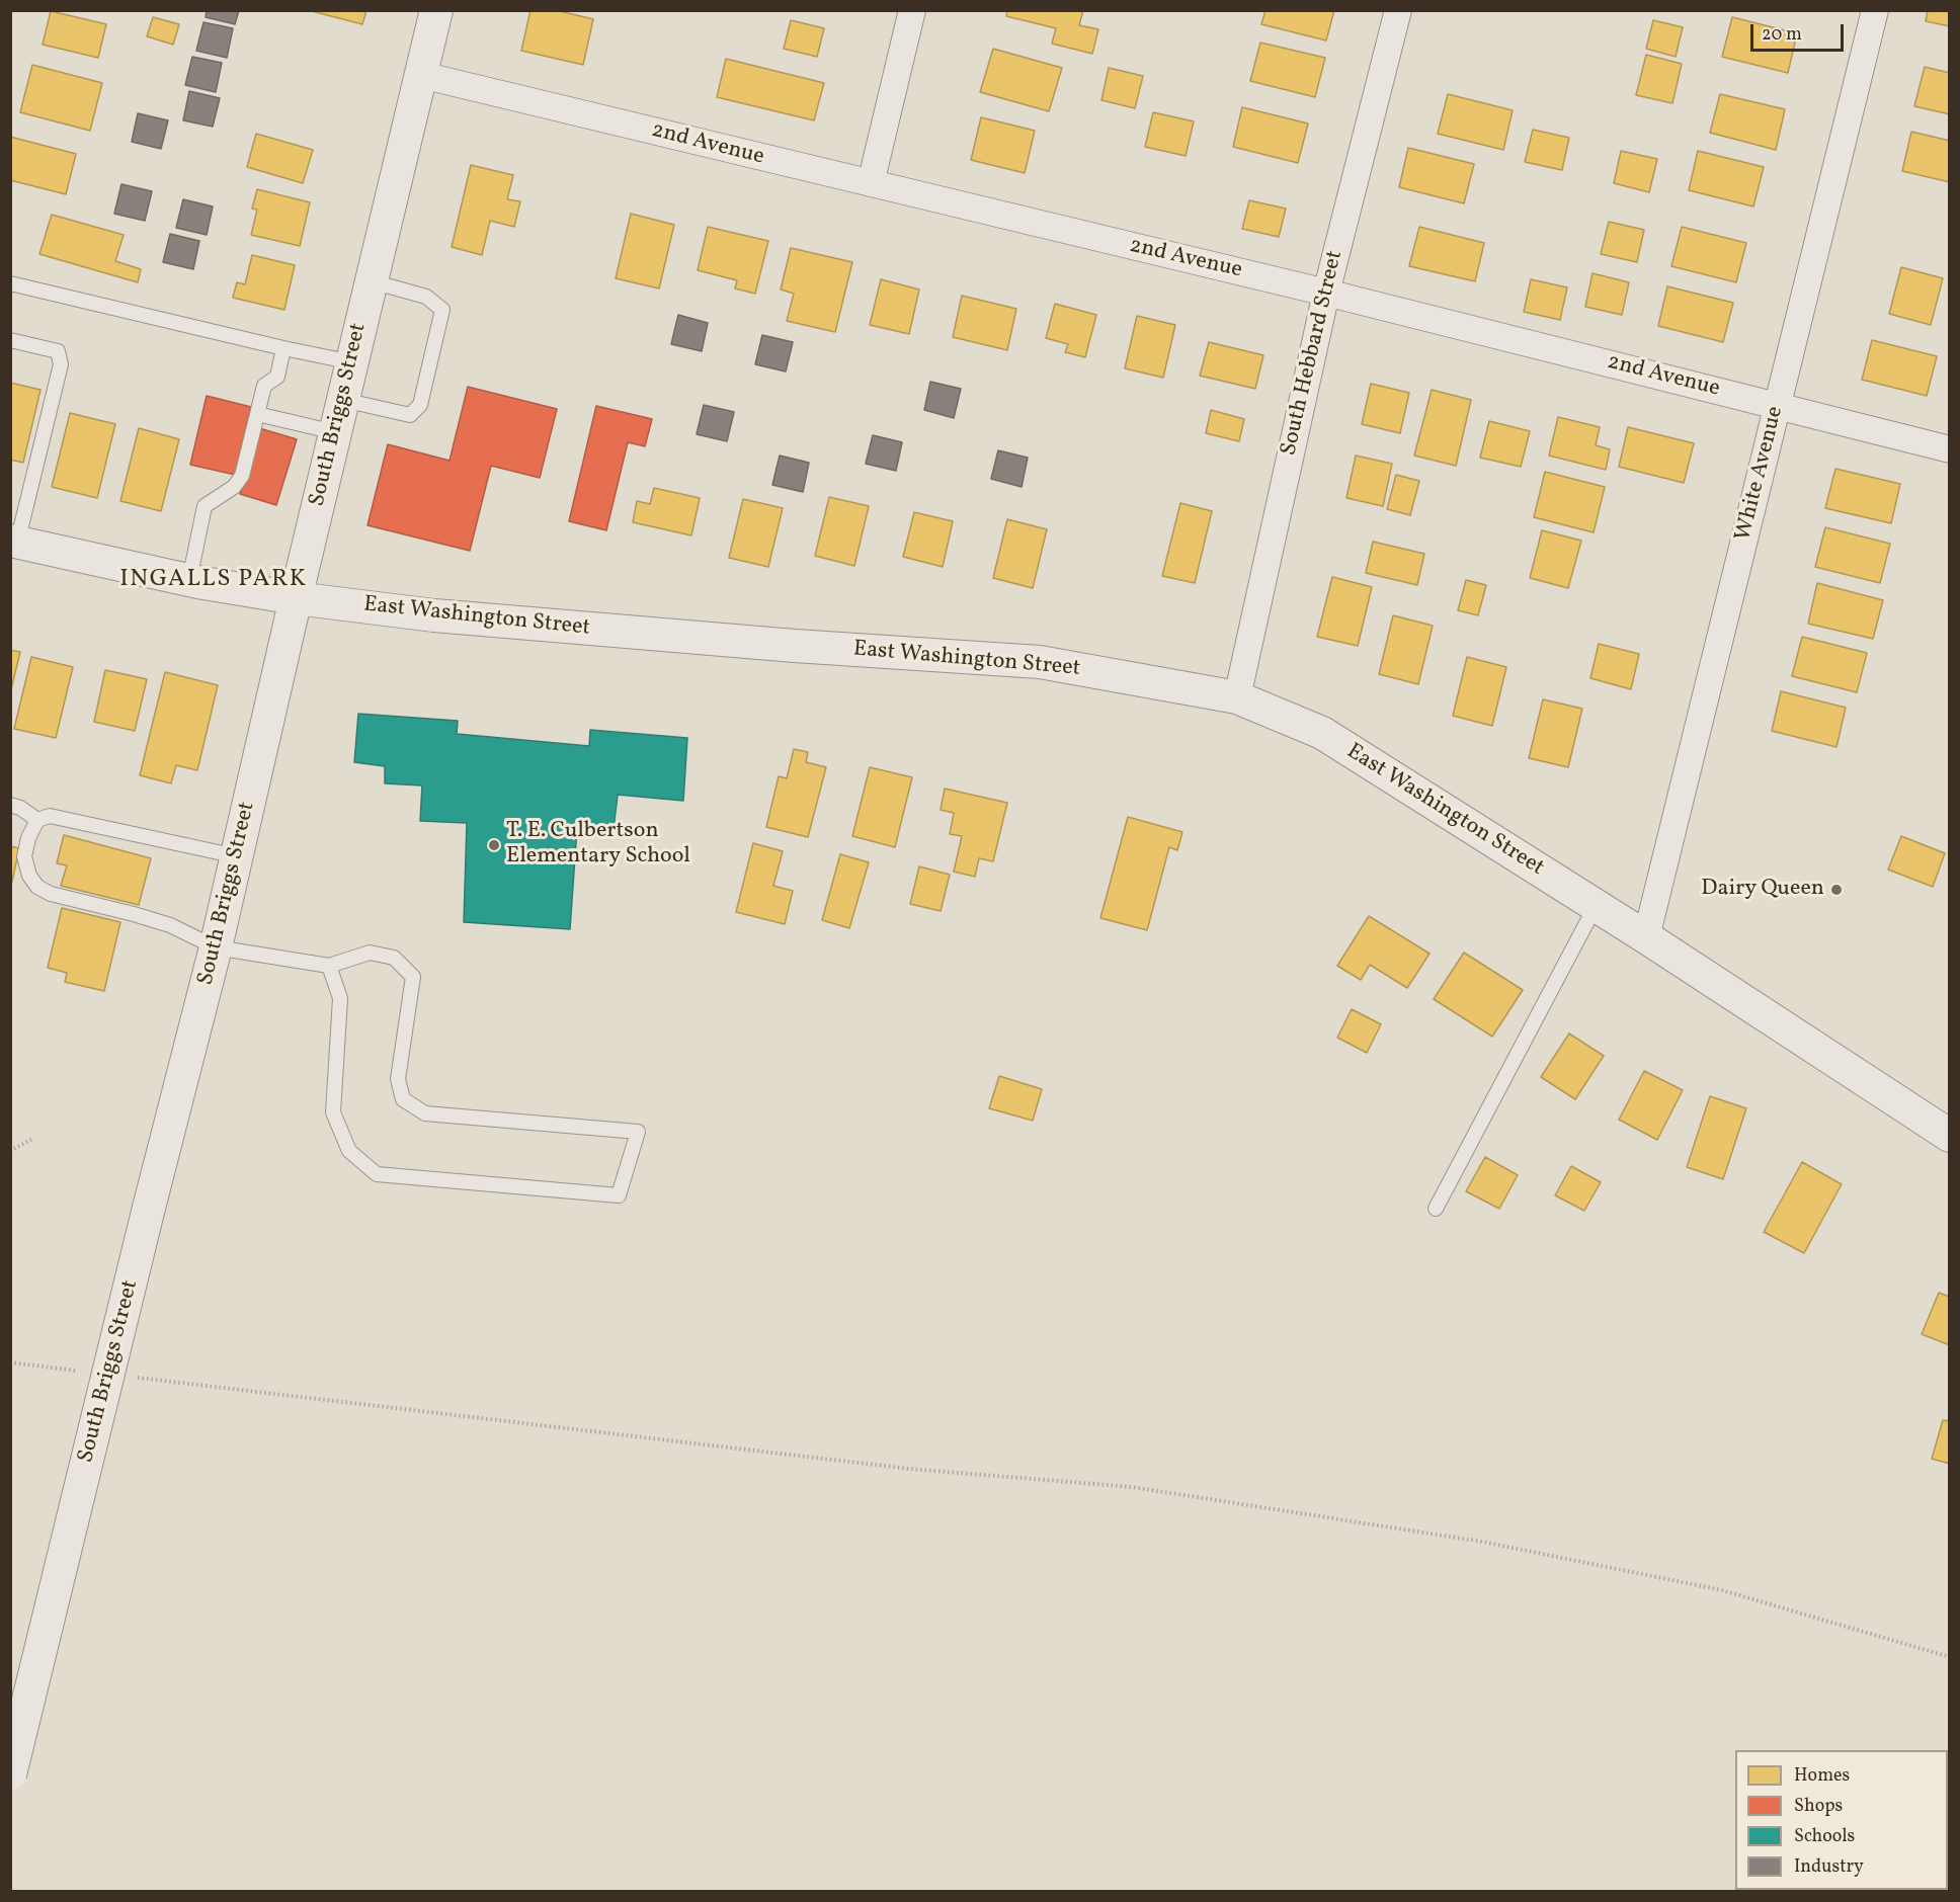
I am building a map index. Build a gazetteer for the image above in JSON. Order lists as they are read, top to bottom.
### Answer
{
  "streets": {
    "street": [
      "2nd Avenue",
      "South Hebbard Street",
      "South Briggs Street",
      "White Avenue",
      "East Washington Street"
    ]
  },
  "crossings": [
    ["2nd Avenue", "South Hebbard Street"],
    ["2nd Avenue", "South Briggs Street"],
    ["2nd Avenue", "White Avenue"],
    ["South Hebbard Street", "East Washington Street"],
    ["South Briggs Street", "East Washington Street"],
    ["White Avenue", "East Washington Street"]
  ],
  "districts": ["INGALLS PARK"],
  "places": ["T. E. Culbertson Elementary School", "Dairy Queen"],
  "legend": [
    "Homes",
    "Shops",
    "Schools",
    "Industry"
  ],
  "scale_bar": "20 m"
}
